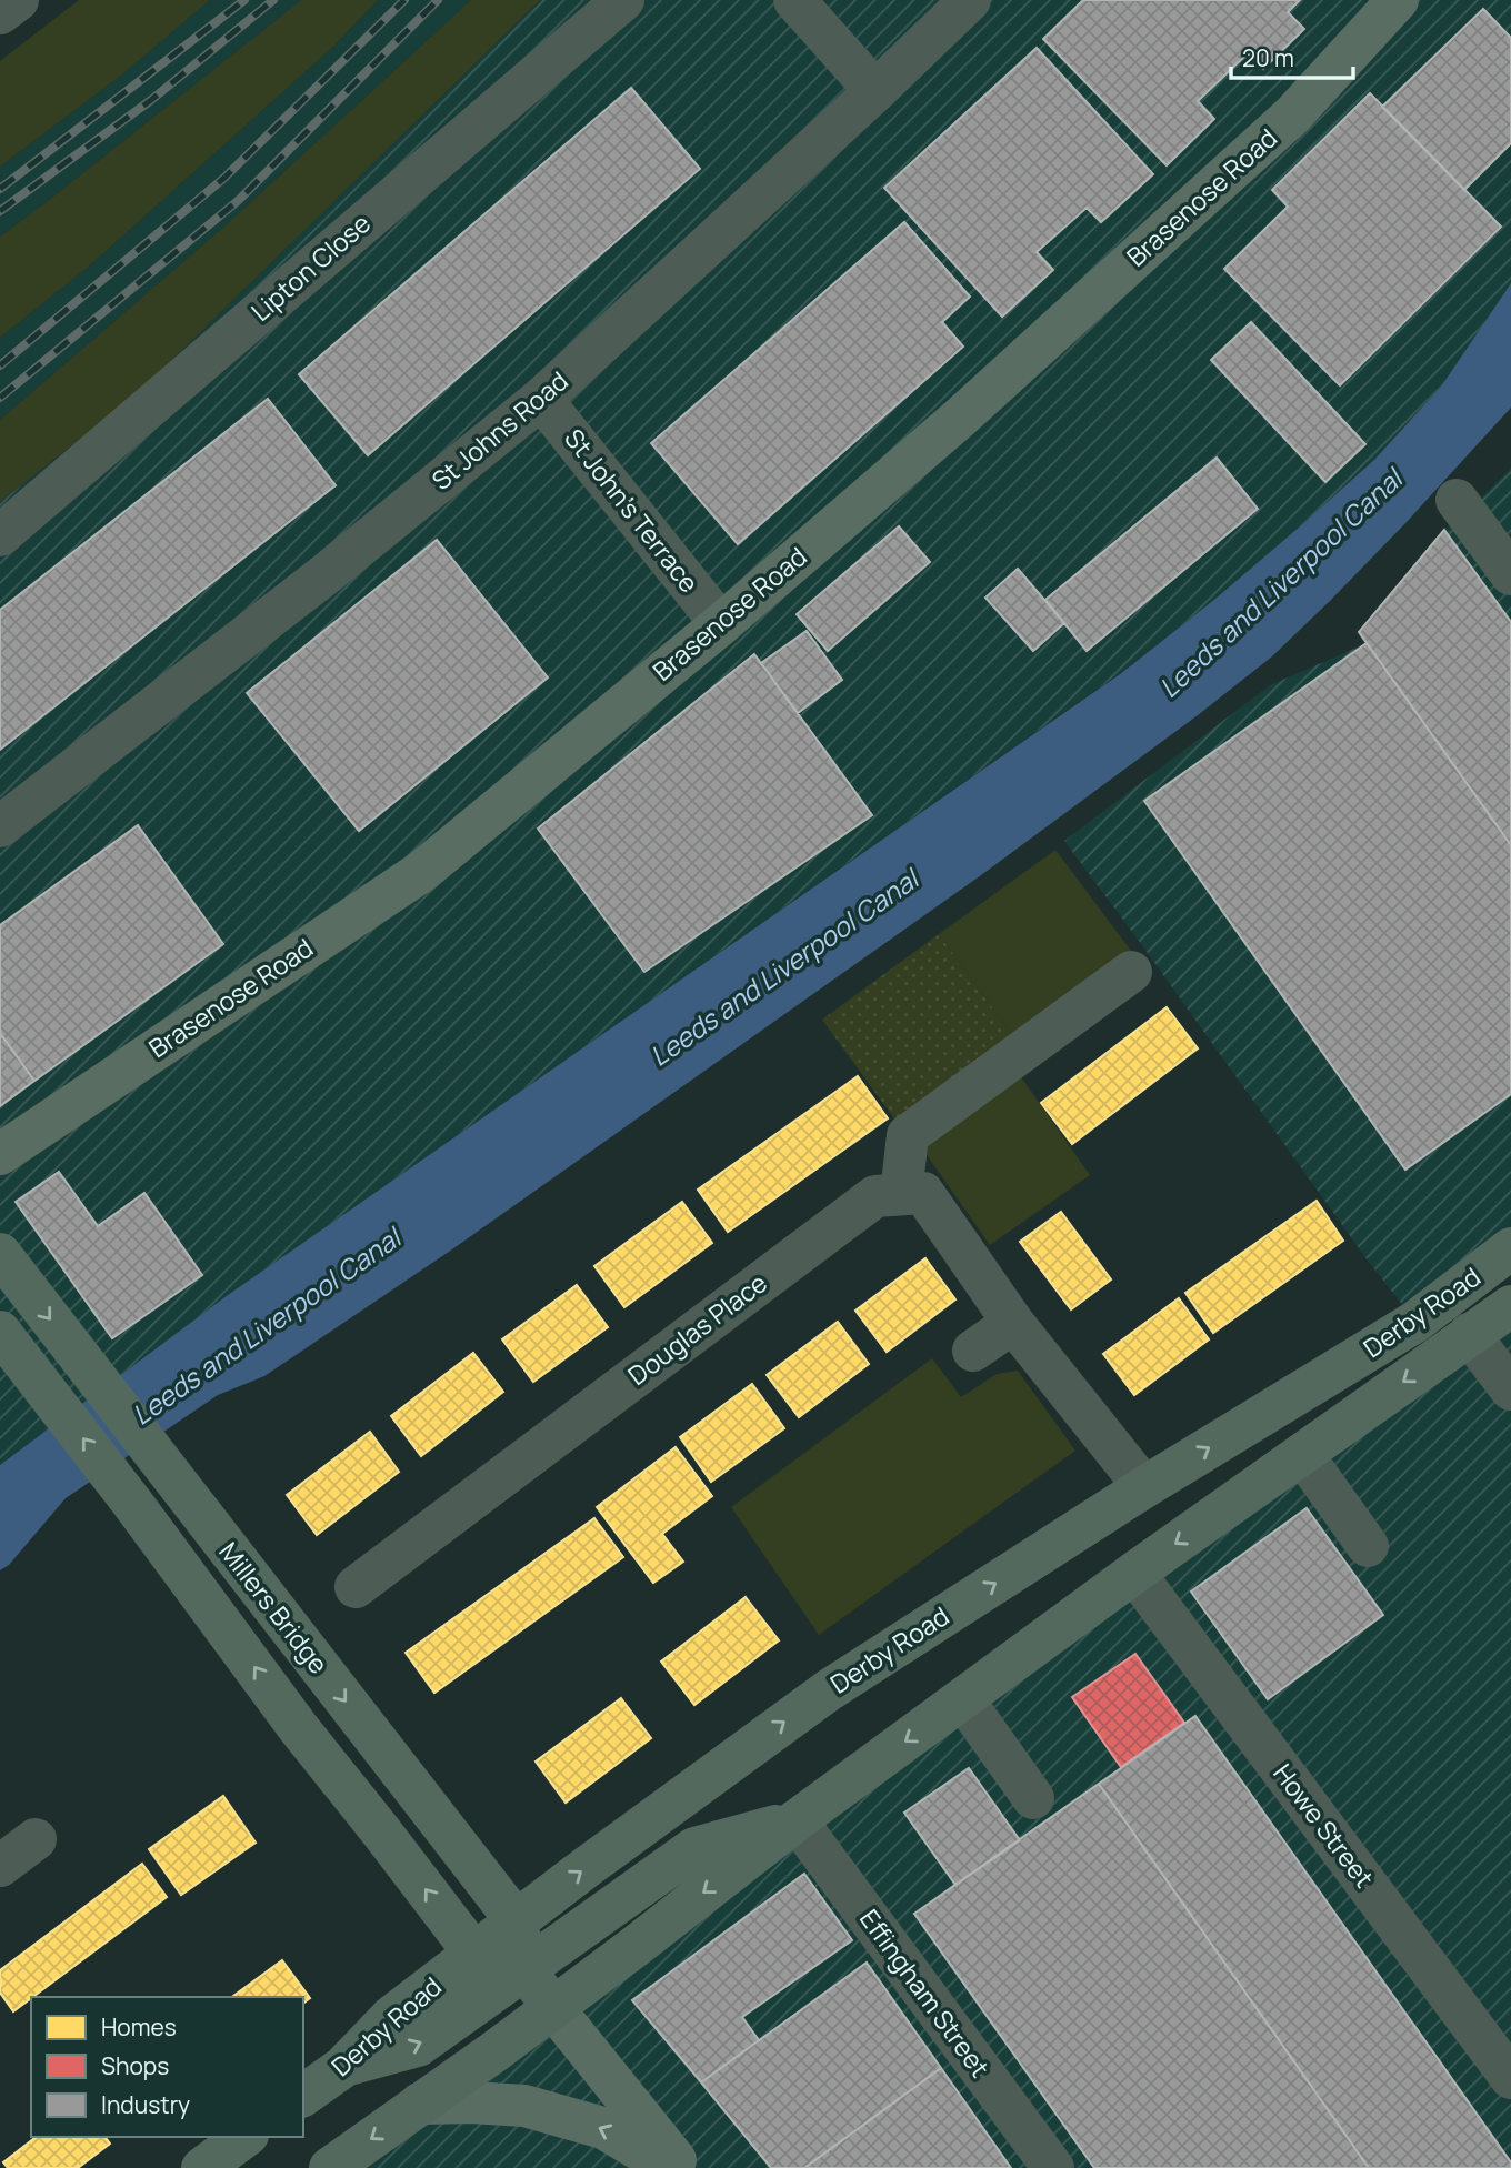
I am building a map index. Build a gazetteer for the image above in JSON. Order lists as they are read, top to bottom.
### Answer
{
  "streets": {
    "highway": ["Derby Road", "Millers Bridge"],
    "main road": ["Brasenose Road"],
    "street": [
      "Lipton Close",
      "St Johns Road",
      "St John's Terrace",
      "Douglas Place",
      "Howe Street",
      "Effingham Street"
    ]
  },
  "crossings": [
    ["Brasenose Road", "St John's Terrace"],
    ["St Johns Road", "St John's Terrace"],
    ["Derby Road", "Millers Bridge"],
    ["Derby Road", "Howe Street"],
    ["Derby Road", "Effingham Street"]
  ],
  "water": ["Leeds and Liverpool Canal"],
  "legend": ["Homes", "Shops", "Industry"],
  "scale_bar": "20 m"
}
